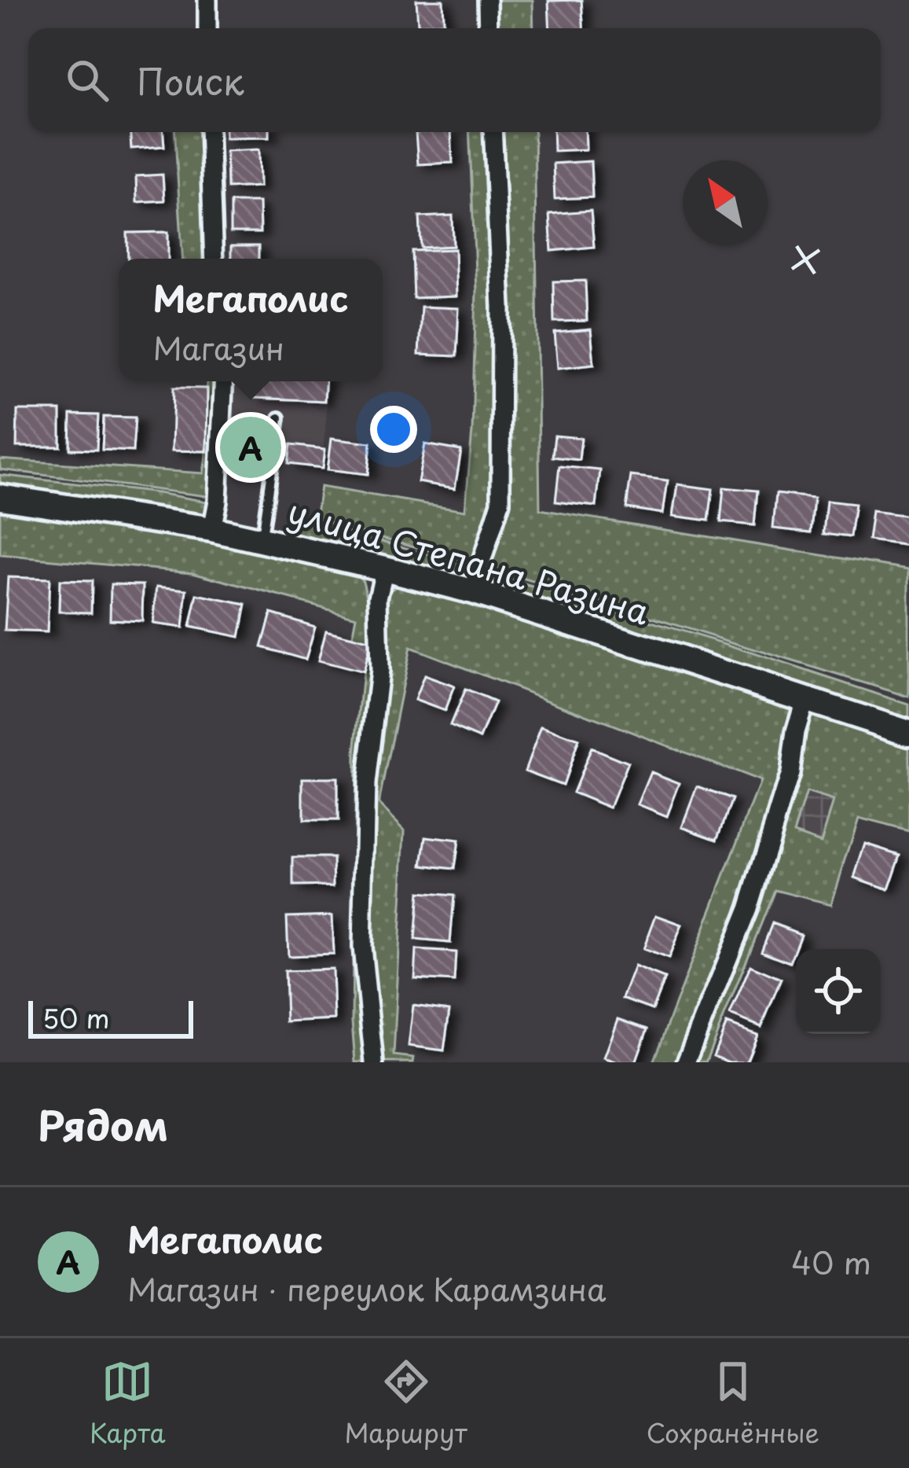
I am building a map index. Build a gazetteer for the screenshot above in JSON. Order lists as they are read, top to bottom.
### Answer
{
  "streets": {
    "main road": ["улица Степана Разина"]
  },
  "scale_bar": "50 m",
  "north": "top left",
  "page": {
    "search": "Поиск",
    "popup": ["Мегаполис", "Магазин"],
    "pins": "A",
    "scale": "50 m",
    "heading": "Рядом",
    "list": [
      {
        "mark": "A",
        "name": "Мегаполис",
        "note": "Магазин · переулок Карамзина",
        "value": "40 m"
      }
    ],
    "nav": ["Карта", "Маршрут", "Сохранённые"]
  }
}
